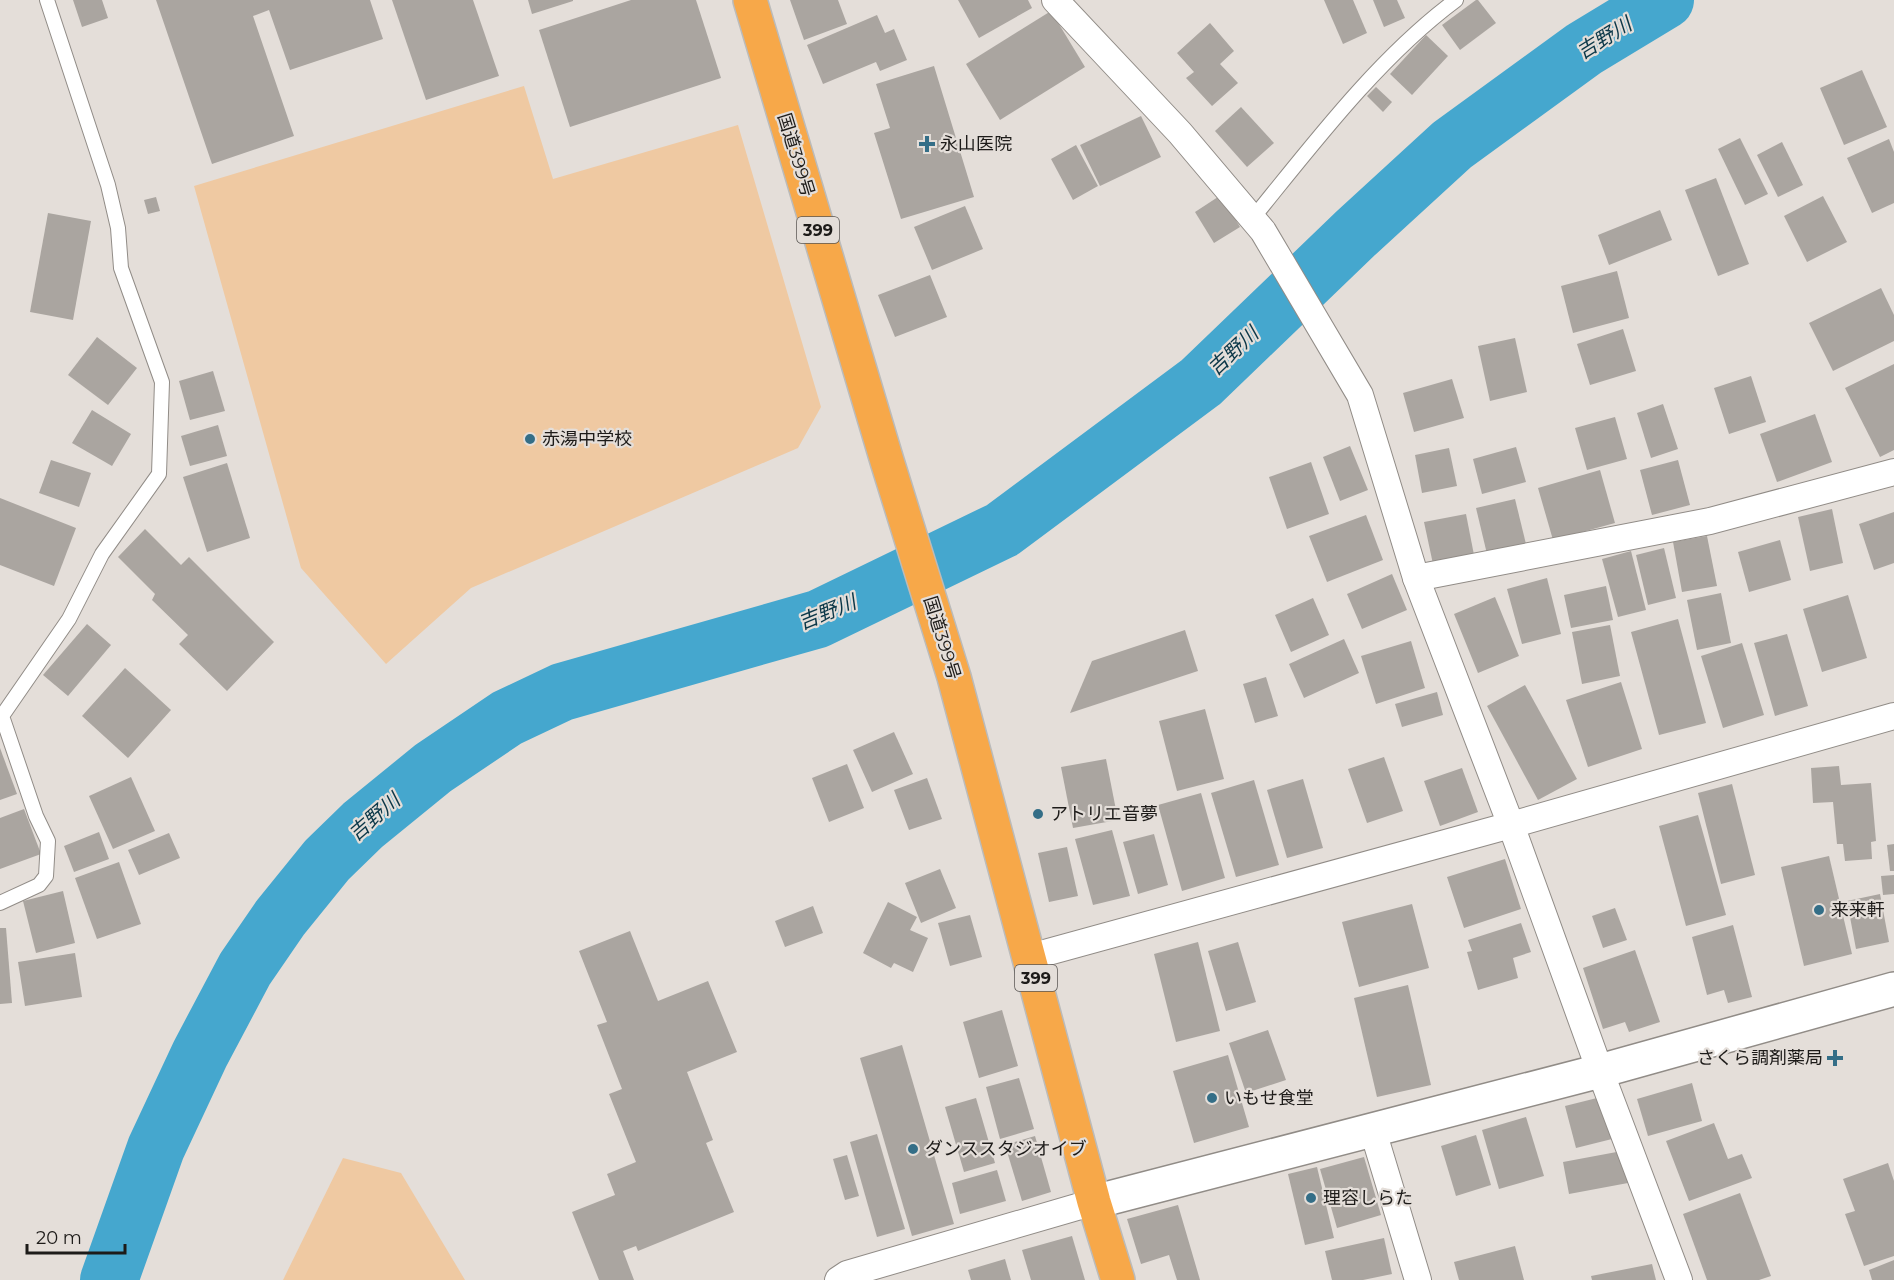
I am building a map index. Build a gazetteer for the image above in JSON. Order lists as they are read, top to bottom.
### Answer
{
  "streets": {
    "highway": ["国道399号", "399"]
  },
  "water": ["吉野川"],
  "places": {
    "health": ["永山医院", "さくら調剤薬局"],
    "other": [
      "赤湯中学校",
      "アトリエ音夢",
      "来来軒",
      "いもせ食堂",
      "ダンススタジオイブ",
      "理容しらた"
    ]
  },
  "scale_bar": "20 m"
}
